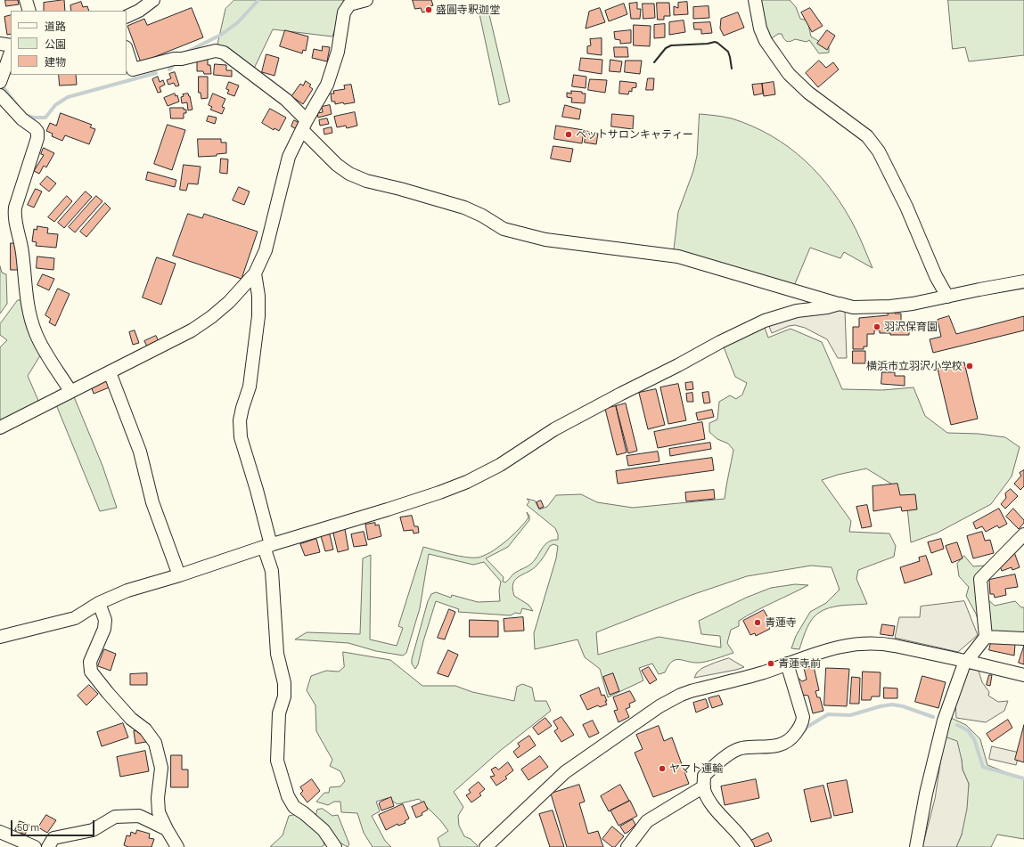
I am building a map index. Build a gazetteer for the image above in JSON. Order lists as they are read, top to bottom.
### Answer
{
  "places": [
    "盛圓寺釈迦堂",
    "ペットサロンキャティー",
    "羽沢保育園",
    "横浜市立羽沢小学校",
    "青蓮寺",
    "青蓮寺前",
    "ヤマト運輸"
  ],
  "legend": ["道路", "公園", "建物"],
  "scale_bar": "50 m"
}
